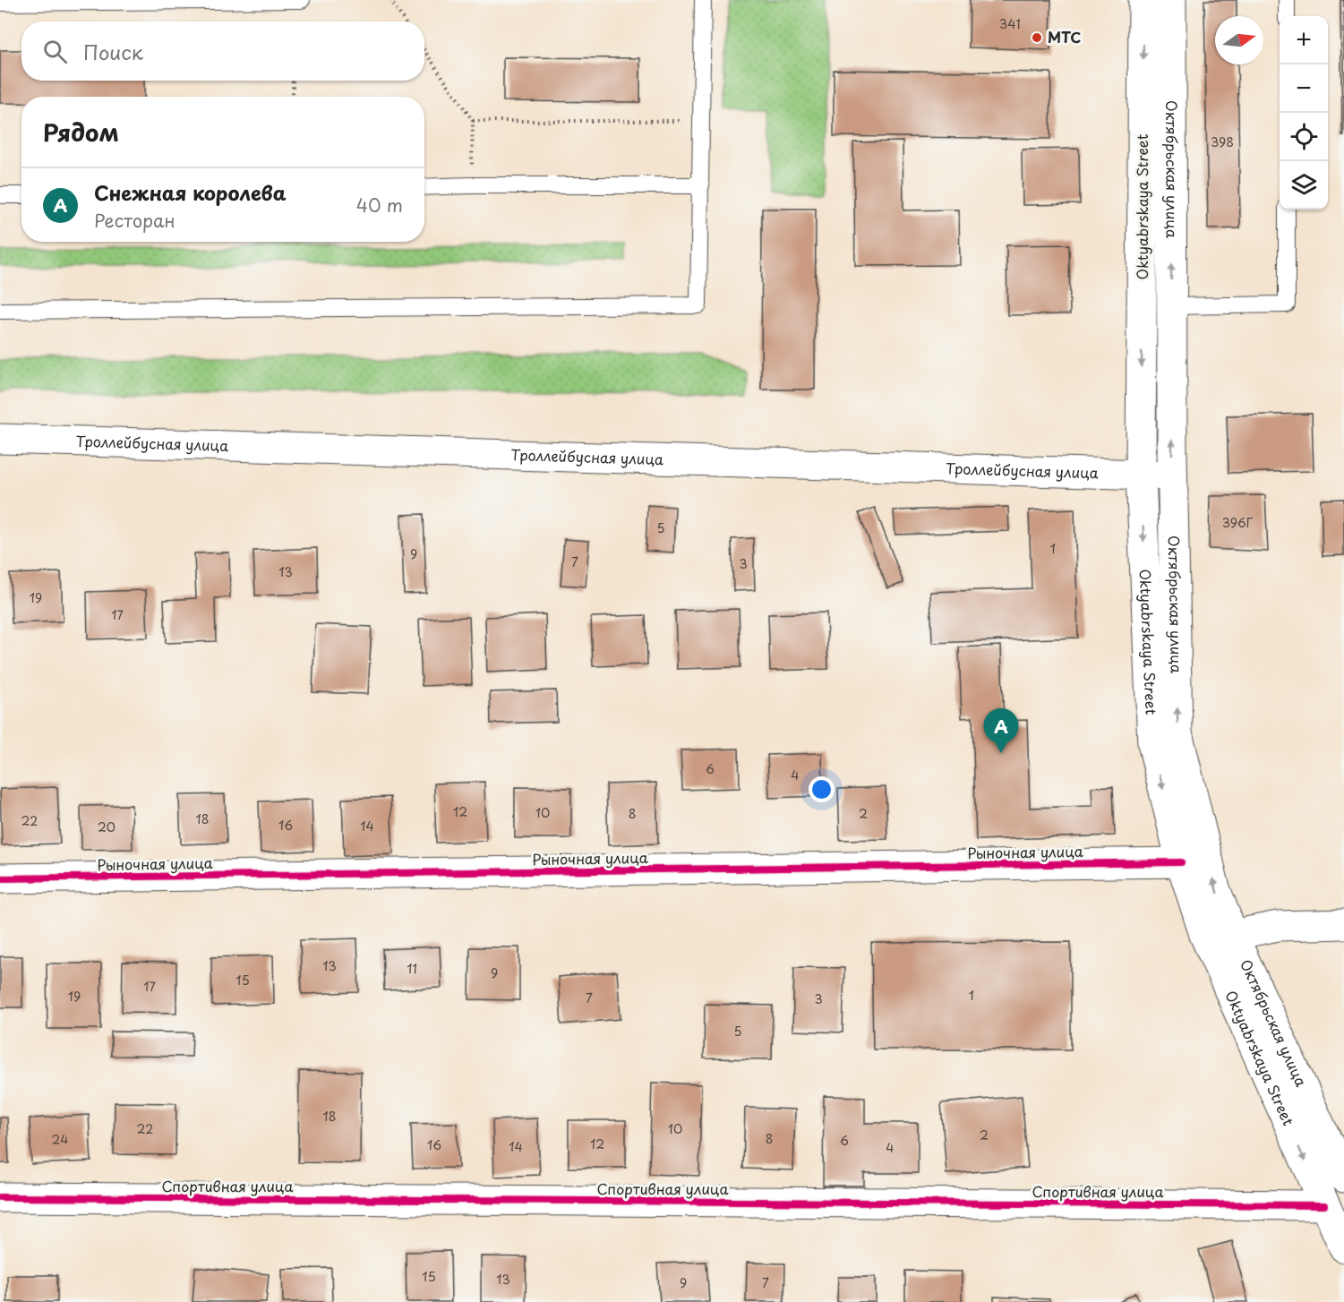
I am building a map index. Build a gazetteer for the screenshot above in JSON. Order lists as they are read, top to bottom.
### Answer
{
  "streets": {
    "street": [
      "Октябрьская улица",
      "Oktyabrskaya Street",
      "Троллейбусная улица",
      "Рыночная улица",
      "Спортивная улица"
    ]
  },
  "crossings": [
    ["Октябрьская улица", "Троллейбусная улица"],
    ["Oktyabrskaya Street", "Троллейбусная улица"],
    ["Oktyabrskaya Street", "Рыночная улица"],
    ["Oktyabrskaya Street", "Спортивная улица"]
  ],
  "one_way": ["Октябрьская улица", "Oktyabrskaya Street"],
  "places": ["МТС"],
  "house_numbers": [
    "341",
    "398",
    "396Г",
    "5",
    "1",
    "9",
    "7",
    "3",
    "13",
    "19",
    "17",
    "6",
    "4",
    "12",
    "10",
    "8",
    "2",
    "18",
    "22",
    "16",
    "14",
    "20",
    "13",
    "11",
    "9",
    "15",
    "17",
    "1",
    "19",
    "7",
    "3",
    "5",
    "18",
    "22",
    "10",
    "2",
    "8",
    "24",
    "6",
    "12",
    "16",
    "14",
    "4",
    "15",
    "13",
    "9",
    "7"
  ],
  "north": "right",
  "page": {
    "map_buttons": ["+", "−"],
    "search": "Поиск",
    "heading": "Рядом",
    "list": [
      {
        "mark": "A",
        "name": "Снежная королева",
        "note": "Ресторан",
        "value": "40 m"
      }
    ],
    "pins": "A"
  }
}
